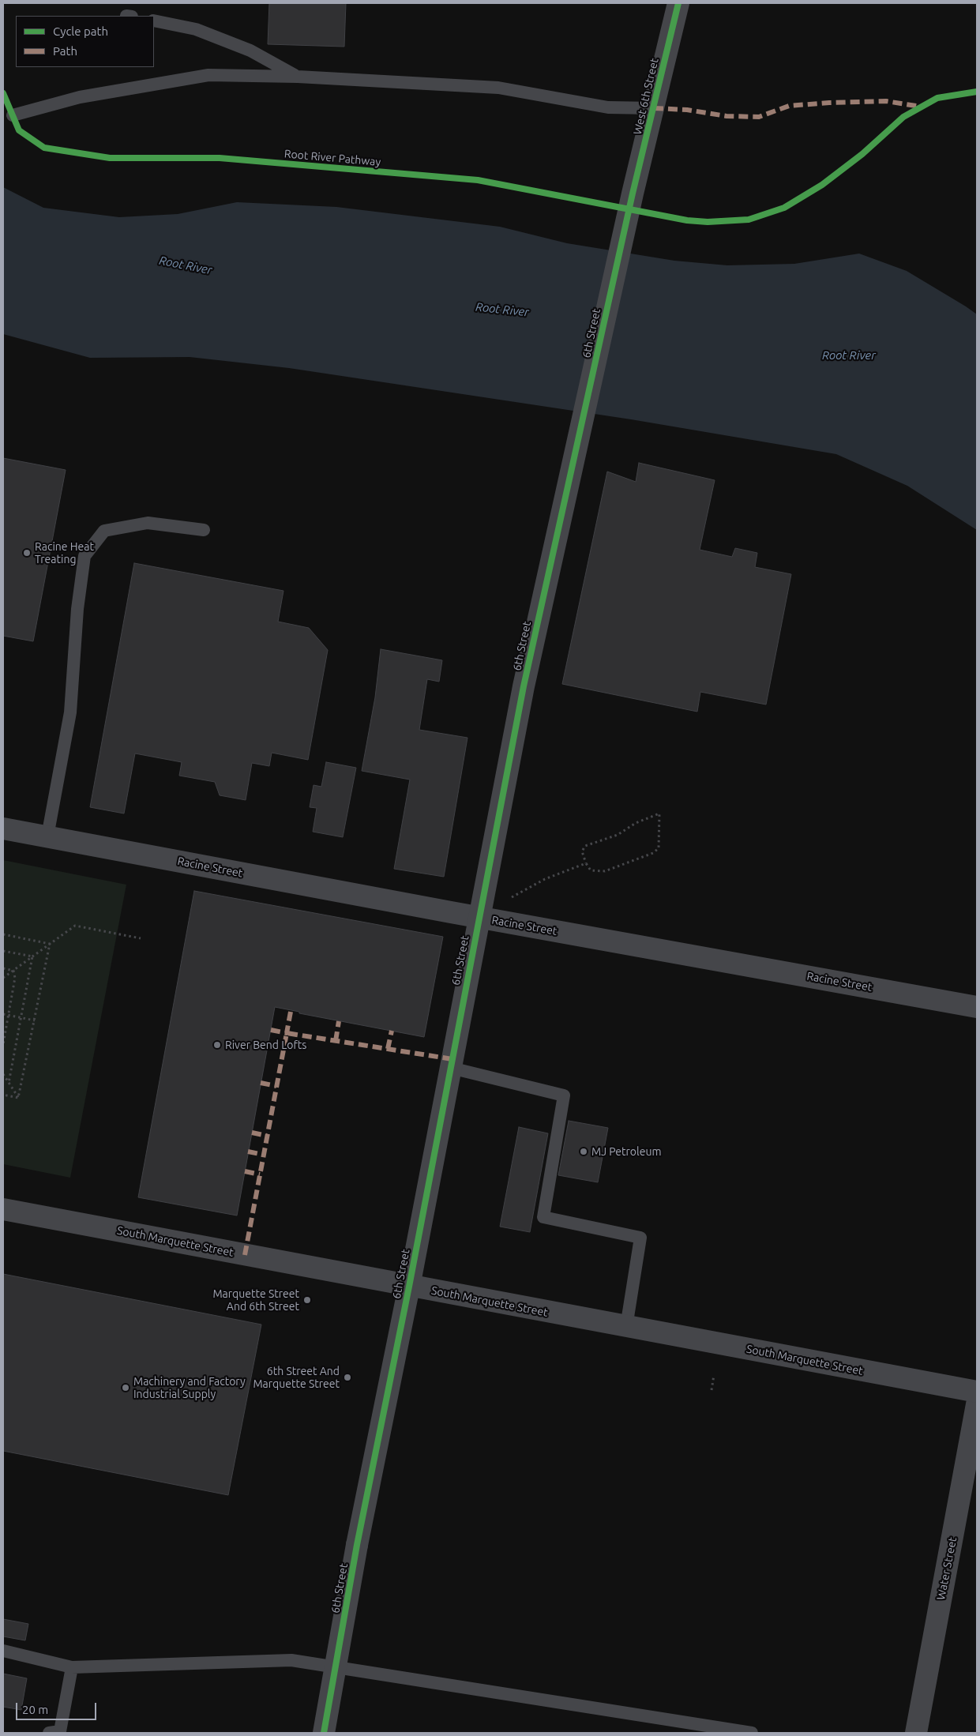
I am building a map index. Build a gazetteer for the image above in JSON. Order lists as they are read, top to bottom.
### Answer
{
  "streets": {
    "street": [
      "West 6th Street",
      "6th Street",
      "Racine Street",
      "South Marquette Street",
      "Water Street"
    ],
    "cycle path": ["Root River Pathway"]
  },
  "crossings": [
    ["West 6th Street", "6th Street"],
    ["6th Street", "Racine Street"],
    ["6th Street", "South Marquette Street"]
  ],
  "water": ["Root River"],
  "places": [
    "Racine Heat Treating",
    "River Bend Lofts",
    "MJ Petroleum",
    "Marquette Street And 6th Street",
    "6th Street And Marquette Street",
    "Machinery and Factory Industrial Supply"
  ],
  "legend": ["Cycle path", "Path"],
  "scale_bar": "20 m"
}
